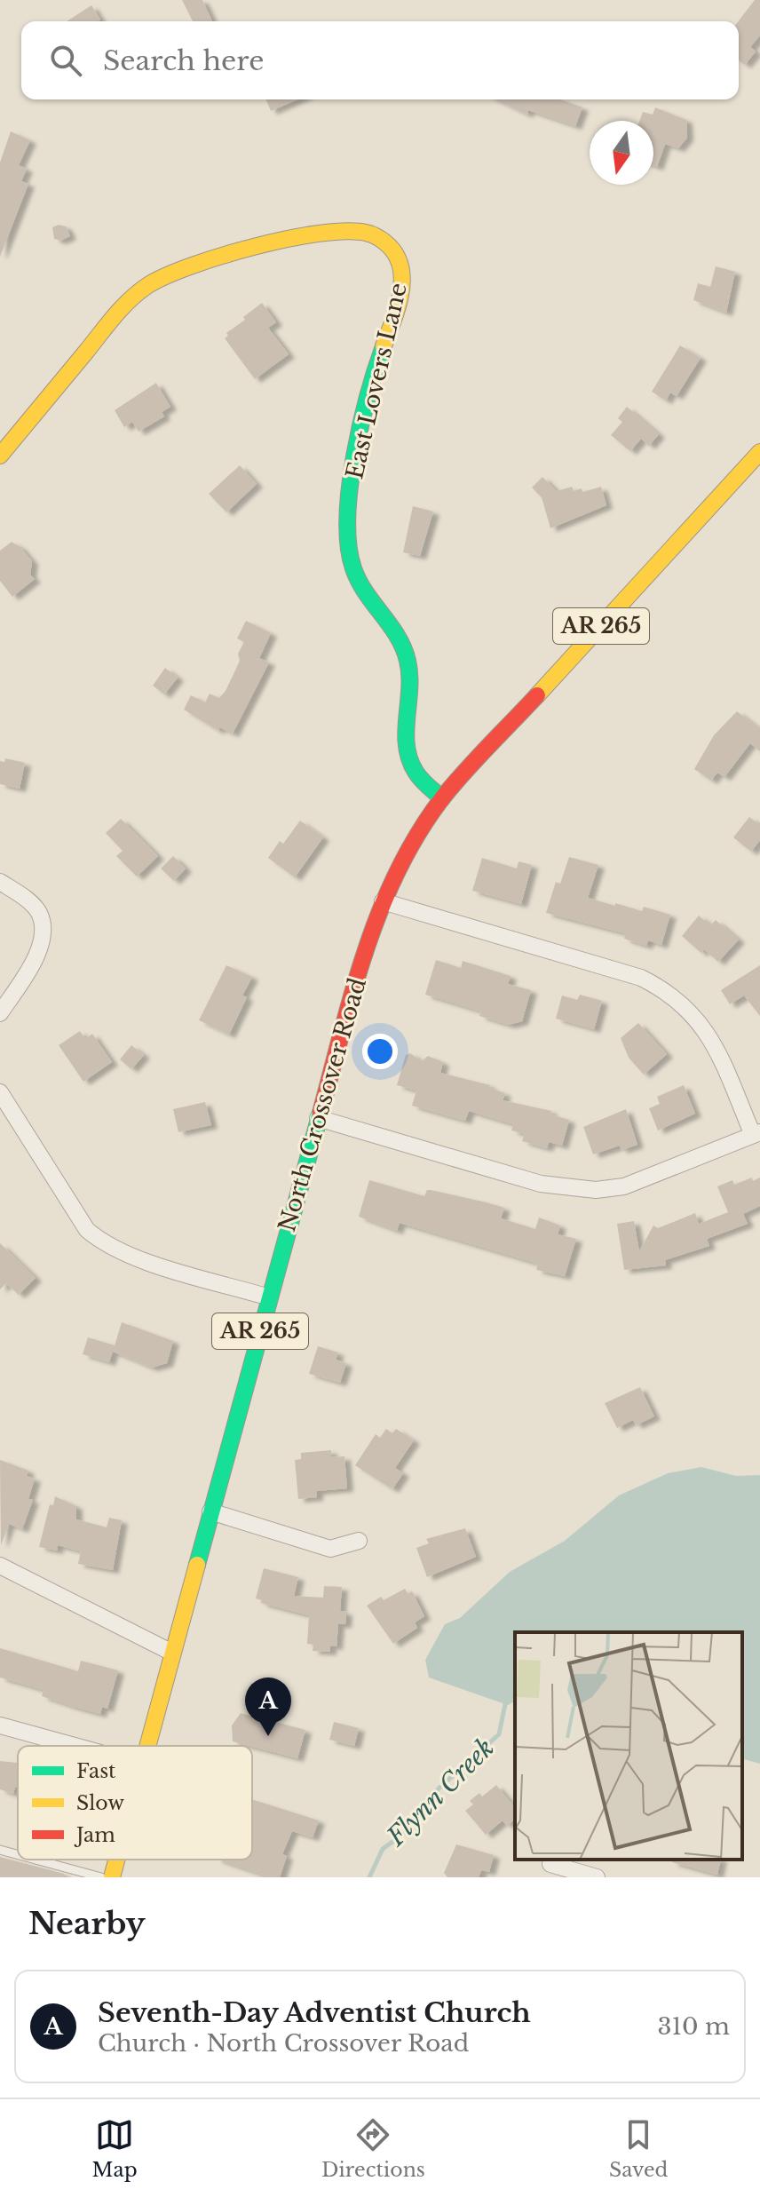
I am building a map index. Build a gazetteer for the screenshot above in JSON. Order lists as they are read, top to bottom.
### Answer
{
  "streets": {
    "main road": ["East Lovers Lane", "AR 265", "North Crossover Road"]
  },
  "crossings": [
    ["East Lovers Lane", "North Crossover Road"]
  ],
  "water": ["Flynn Creek"],
  "legend": ["Fast", "Slow", "Jam"],
  "north": "bottom",
  "page": {
    "search": "Search here",
    "pins": "A",
    "heading": "Nearby",
    "list": [
      {
        "mark": "A",
        "name": "Seventh-Day Adventist Church",
        "note": "Church · North Crossover Road",
        "value": "310 m"
      }
    ],
    "nav": ["Map", "Directions", "Saved"]
  }
}
